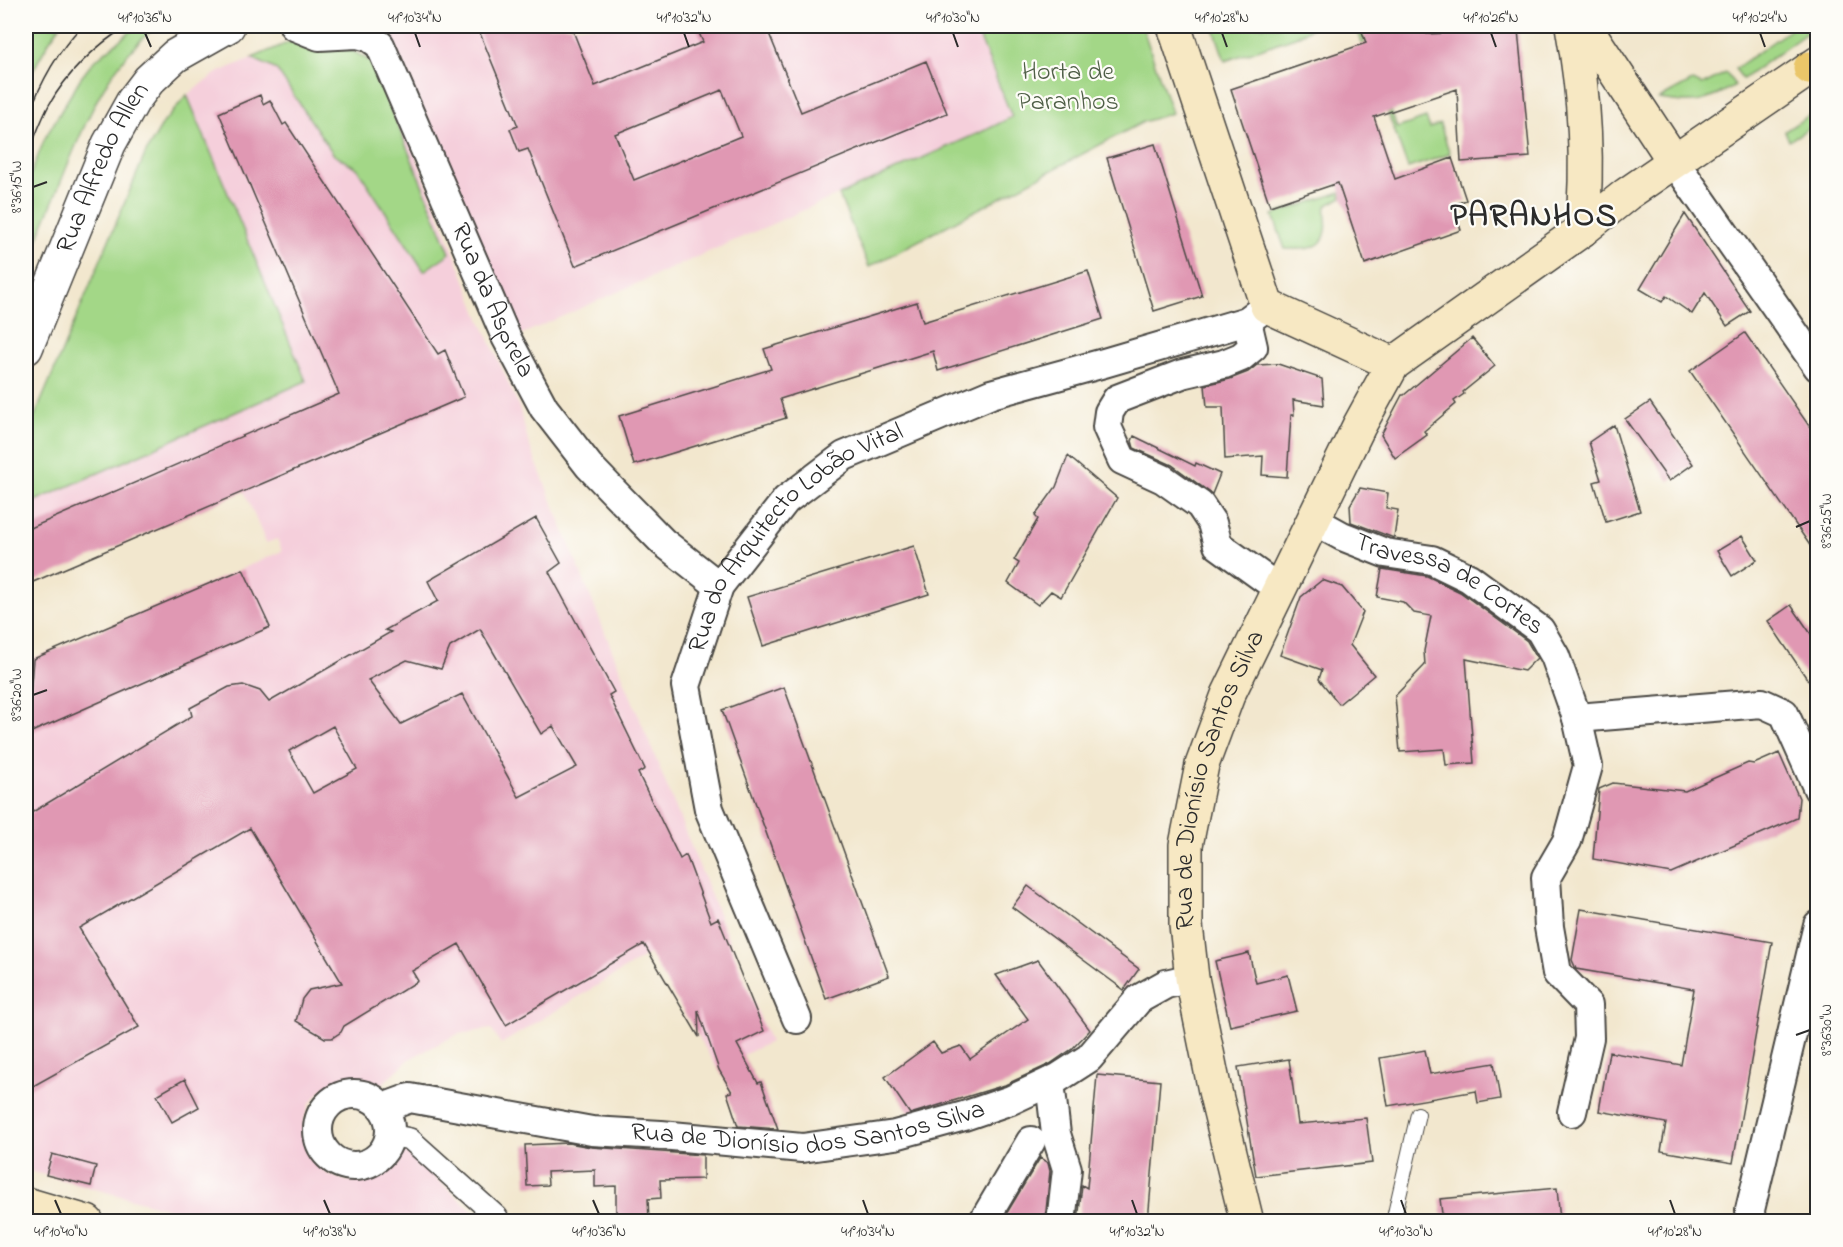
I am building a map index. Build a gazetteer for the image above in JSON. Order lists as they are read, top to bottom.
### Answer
{
  "streets": {
    "main road": ["Rua de Dionísio Santos Silva"],
    "street": [
      "Rua Alfredo Allen",
      "Rua da Asprela",
      "Rua do Arquitecto Lobão Vital",
      "Travessa de Cortes",
      "Rua de Dionísio dos Santos Silva"
    ]
  },
  "crossings": [
    ["Rua da Asprela", "Rua do Arquitecto Lobão Vital"],
    ["Travessa de Cortes", "Rua de Dionísio Santos Silva"],
    ["Rua de Dionísio Santos Silva", "Rua de Dionísio dos Santos Silva"]
  ],
  "districts": ["PARANHOS"],
  "parks": ["Horta de Paranhos"],
  "coordinates": [
    "41°10'36\"N",
    "41°10'34\"N",
    "41°10'32\"N",
    "41°10'30\"N",
    "41°10'28\"N",
    "41°10'26\"N",
    "41°10'24\"N",
    "8°36'15\"W",
    "8°36'25\"W",
    "8°36'20\"W",
    "8°36'30\"W",
    "41°10'40\"N",
    "41°10'38\"N"
  ]
}
